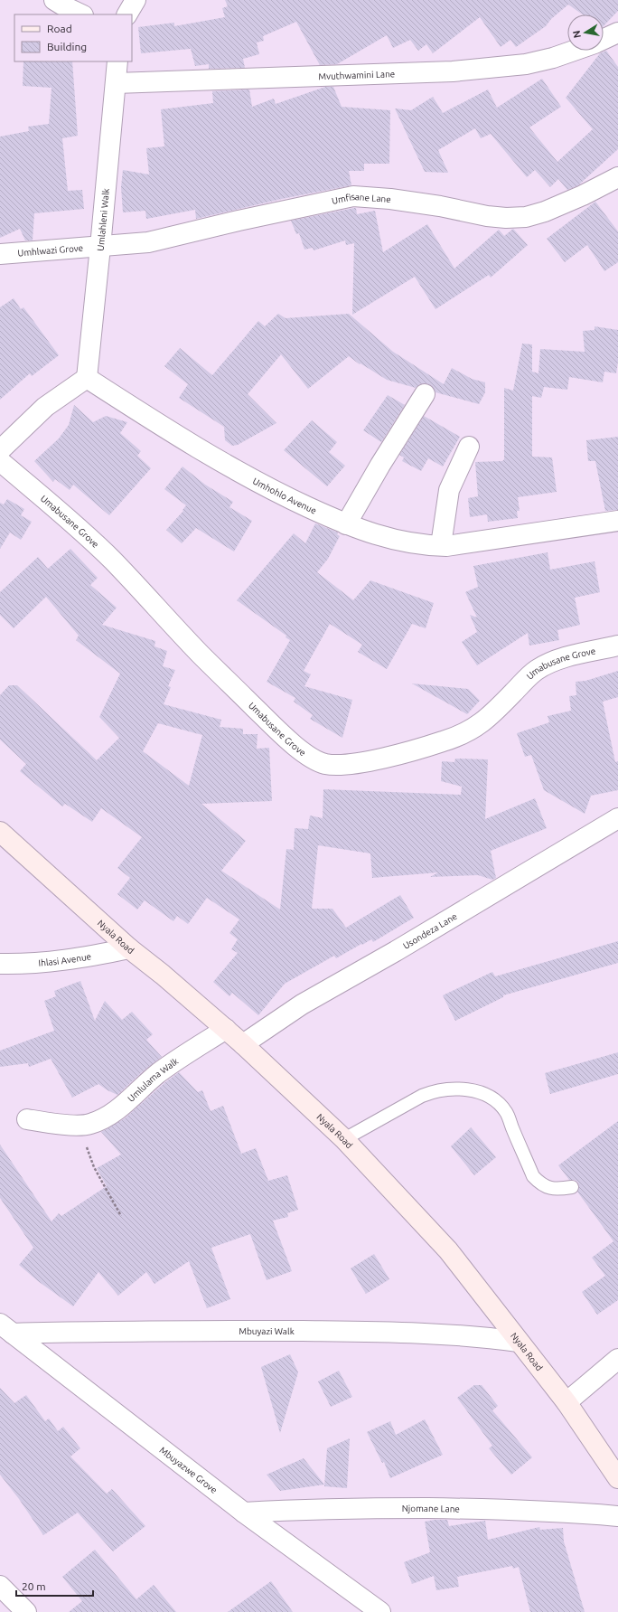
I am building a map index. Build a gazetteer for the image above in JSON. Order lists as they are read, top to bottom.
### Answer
{
  "streets": {
    "street": [
      "Mvuthwamini Lane",
      "Umfisane Lane",
      "Umlahleni Walk",
      "Umhlwazi Grove",
      "Umhohlo Avenue",
      "Umabusane Grove",
      "Usondeza Lane",
      "Nyala Road",
      "Ihlasi Avenue",
      "Umlulama Walk",
      "Mbuyazi Walk",
      "Mbuyazwe Grove",
      "Njomane Lane"
    ]
  },
  "crossings": [
    ["Mvuthwamini Lane", "Umlahleni Walk"],
    ["Umfisane Lane", "Umlahleni Walk"],
    ["Umfisane Lane", "Umhlwazi Grove"],
    ["Umlahleni Walk", "Umhlwazi Grove"],
    ["Umlahleni Walk", "Umhohlo Avenue"],
    ["Usondeza Lane", "Nyala Road"],
    ["Nyala Road", "Ihlasi Avenue"],
    ["Nyala Road", "Umlulama Walk"],
    ["Nyala Road", "Mbuyazi Walk"],
    ["Mbuyazi Walk", "Mbuyazwe Grove"],
    ["Mbuyazwe Grove", "Njomane Lane"]
  ],
  "legend": ["Road", "Building"],
  "scale_bar": "20 m",
  "north": "left"
}
